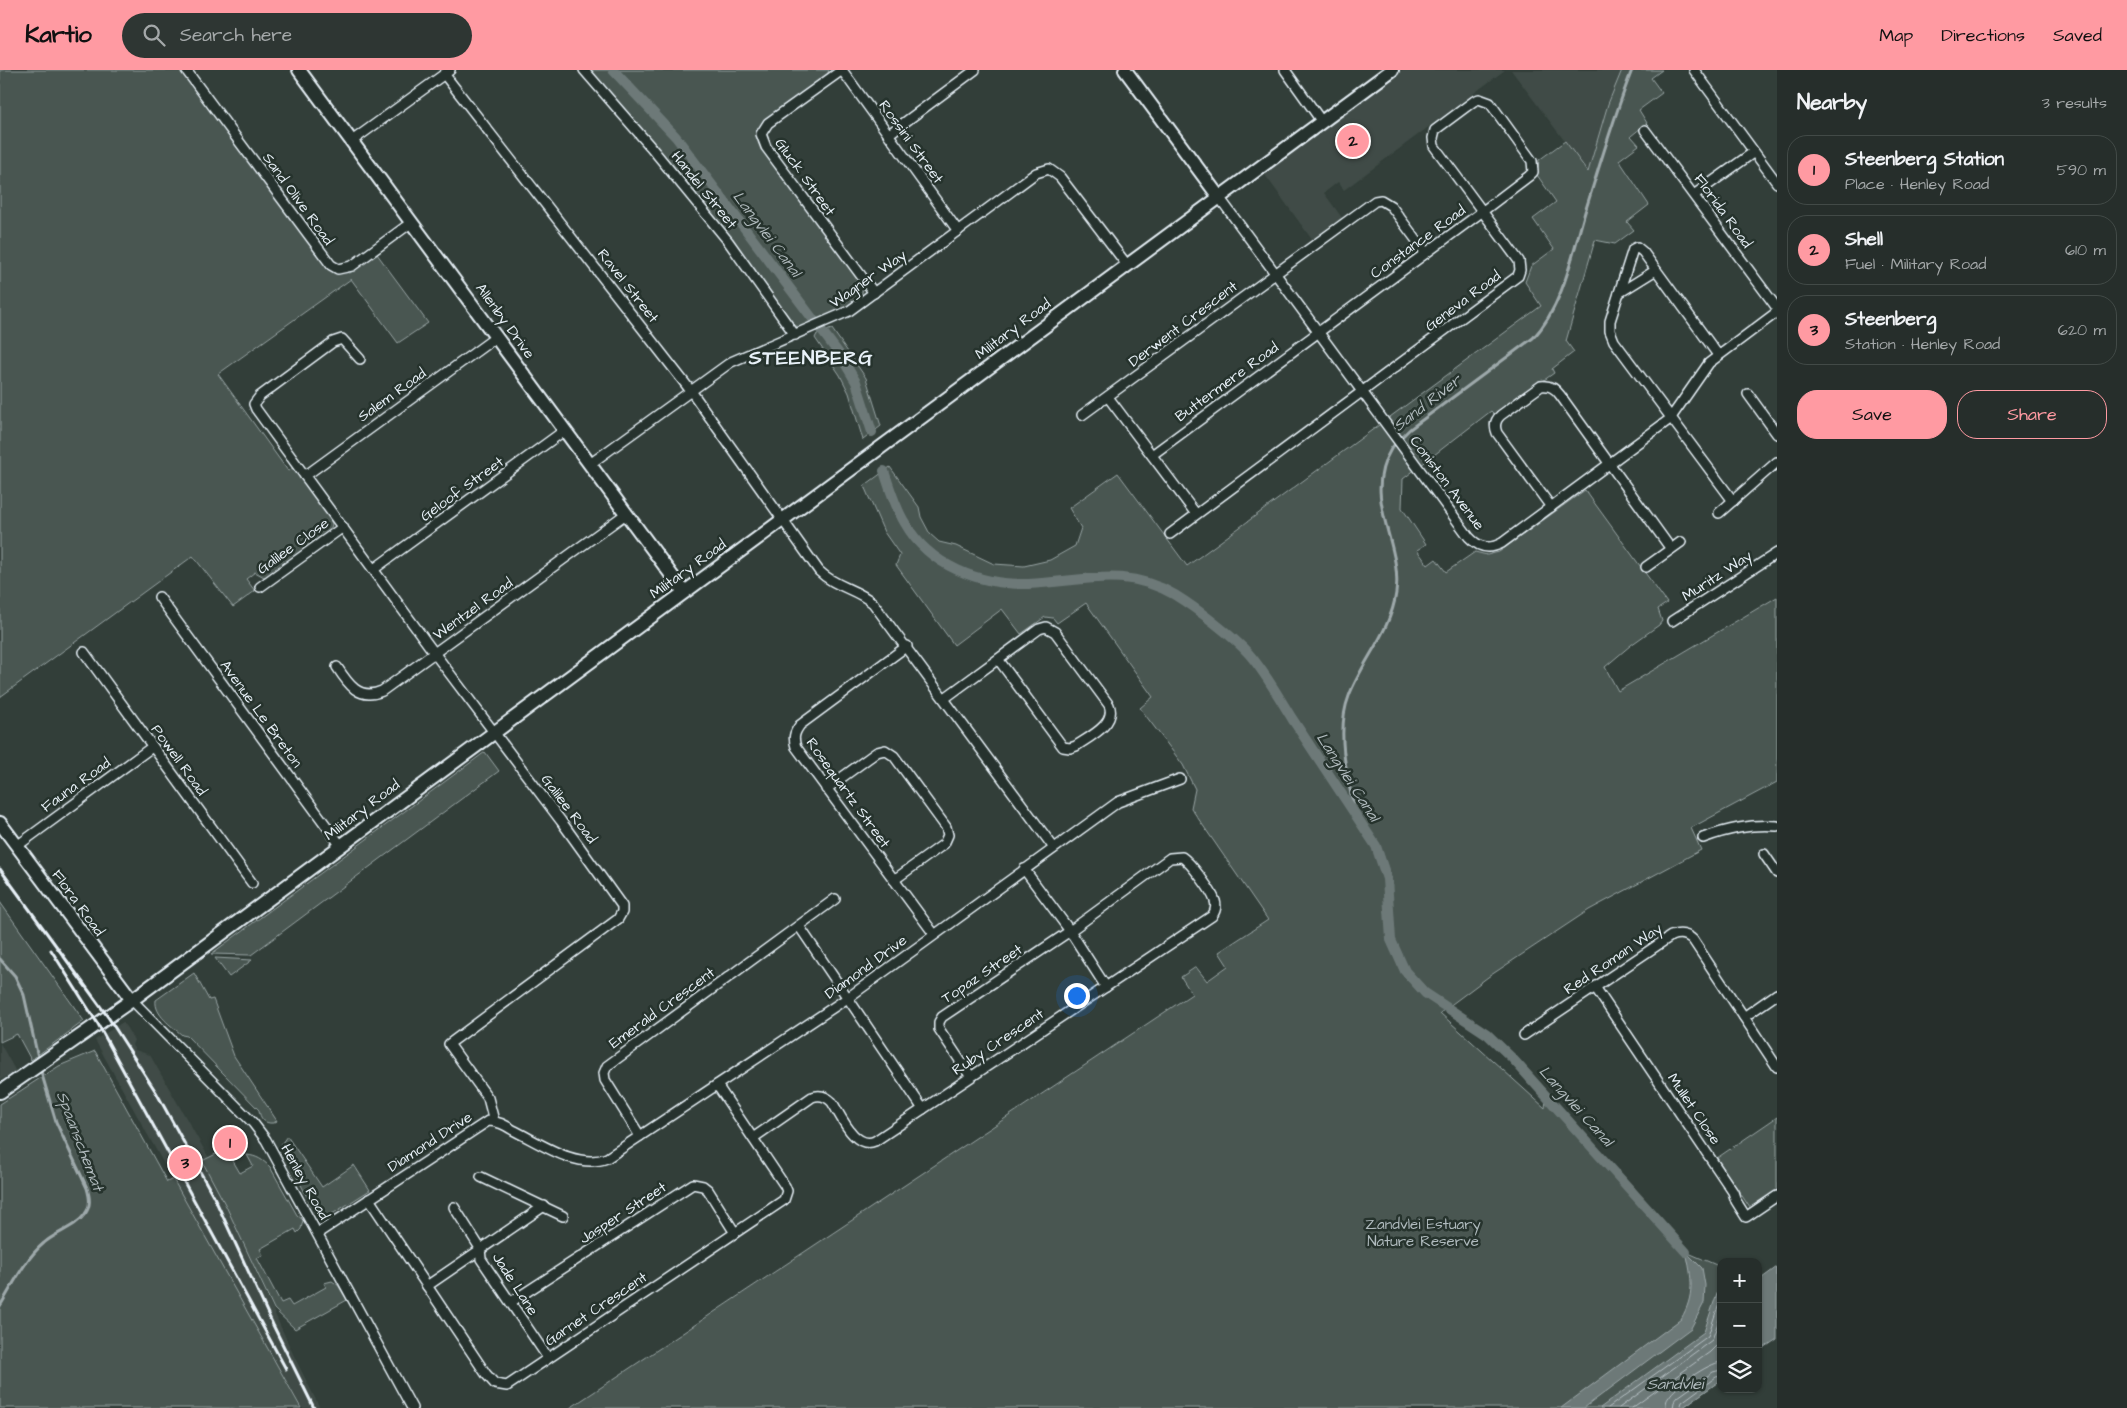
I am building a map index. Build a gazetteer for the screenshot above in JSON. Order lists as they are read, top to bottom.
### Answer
{
  "streets": {
    "main road": ["Allenby Drive", "Military Road", "Flora Road"],
    "street": [
      "Rossini Street",
      "Gluck Street",
      "Handel Street",
      "Sand Olive Road",
      "Florida Road",
      "Constance Road",
      "Wagner Way",
      "Ravel Street",
      "Geneva Road",
      "Derwent Crescent",
      "Buttermere Road",
      "Salem Road",
      "Coniston Avenue",
      "Geloof Street",
      "Galilee Close",
      "Muritz Way",
      "Wentzel Road",
      "Avenue Le Breton",
      "Powell Road",
      "Fauna Road",
      "Rosequartz Street",
      "Galilee Road",
      "Red Roman Way",
      "Diamond Drive",
      "Topaz Street",
      "Emerald Crescent",
      "Ruby Crescent",
      "Mullet Close",
      "Henley Road",
      "Jasper Street",
      "Jade Lane",
      "Garnet Crescent"
    ]
  },
  "crossings": [
    ["Rossini Street", "Gluck Street"],
    ["Rossini Street", "Wagner Way"],
    ["Gluck Street", "Wagner Way"],
    ["Handel Street", "Wagner Way"],
    ["Sand Olive Road", "Allenby Drive"],
    ["Florida Road", "Coniston Avenue"],
    ["Constance Road", "Geneva Road"],
    ["Constance Road", "Derwent Crescent"],
    ["Constance Road", "Buttermere Road"],
    ["Constance Road", "Coniston Avenue"],
    ["Wagner Way", "Ravel Street"],
    ["Wagner Way", "Allenby Drive"],
    ["Wagner Way", "Military Road"],
    ["Ravel Street", "Military Road"],
    ["Geneva Road", "Coniston Avenue"],
    ["Allenby Drive", "Military Road"],
    ["Allenby Drive", "Salem Road"],
    ["Allenby Drive", "Geloof Street"],
    ["Allenby Drive", "Wentzel Road"],
    ["Derwent Crescent", "Coniston Avenue"],
    ["Military Road", "Coniston Avenue"],
    ["Military Road", "Avenue Le Breton"],
    ["Military Road", "Galilee Road"],
    ["Military Road", "Flora Road"],
    ["Military Road", "Henley Road"],
    ["Buttermere Road", "Coniston Avenue"],
    ["Salem Road", "Galilee Road"],
    ["Geloof Street", "Galilee Road"],
    ["Galilee Close", "Galilee Road"],
    ["Wentzel Road", "Galilee Road"],
    ["Powell Road", "Fauna Road"],
    ["Fauna Road", "Flora Road"],
    ["Rosequartz Street", "Diamond Drive"],
    ["Galilee Road", "Diamond Drive"],
    ["Flora Road", "Henley Road"],
    ["Red Roman Way", "Mullet Close"],
    ["Diamond Drive", "Emerald Crescent"],
    ["Diamond Drive", "Henley Road"],
    ["Diamond Drive", "Garnet Crescent"],
    ["Topaz Street", "Ruby Crescent"],
    ["Ruby Crescent", "Garnet Crescent"],
    ["Jasper Street", "Jade Lane"],
    ["Jasper Street", "Garnet Crescent"],
    ["Jade Lane", "Garnet Crescent"]
  ],
  "districts": ["STEENBERG"],
  "water": [
    "Langvlei Canal",
    "Sand River",
    "Spaanschemat",
    "Sandvlei"
  ],
  "parks": ["Zandvlei Estuary Nature Reserve"],
  "page": {
    "header": "Kartio",
    "search": "Search here",
    "nav": ["Map", "Directions", "Saved"],
    "heading": ["Nearby", "3 results"],
    "pins": ["2", "1", "3"],
    "list": [
      {
        "mark": "1",
        "name": "Steenberg Station",
        "note": "Place · Henley Road",
        "value": "590 m"
      },
      {
        "mark": "2",
        "name": "Shell",
        "note": "Fuel · Military Road",
        "value": "610 m"
      },
      {
        "mark": "3",
        "name": "Steenberg",
        "note": "Station · Henley Road",
        "value": "620 m"
      }
    ],
    "buttons": ["Save", "Share"],
    "map_buttons": ["+", "−"]
  }
}
